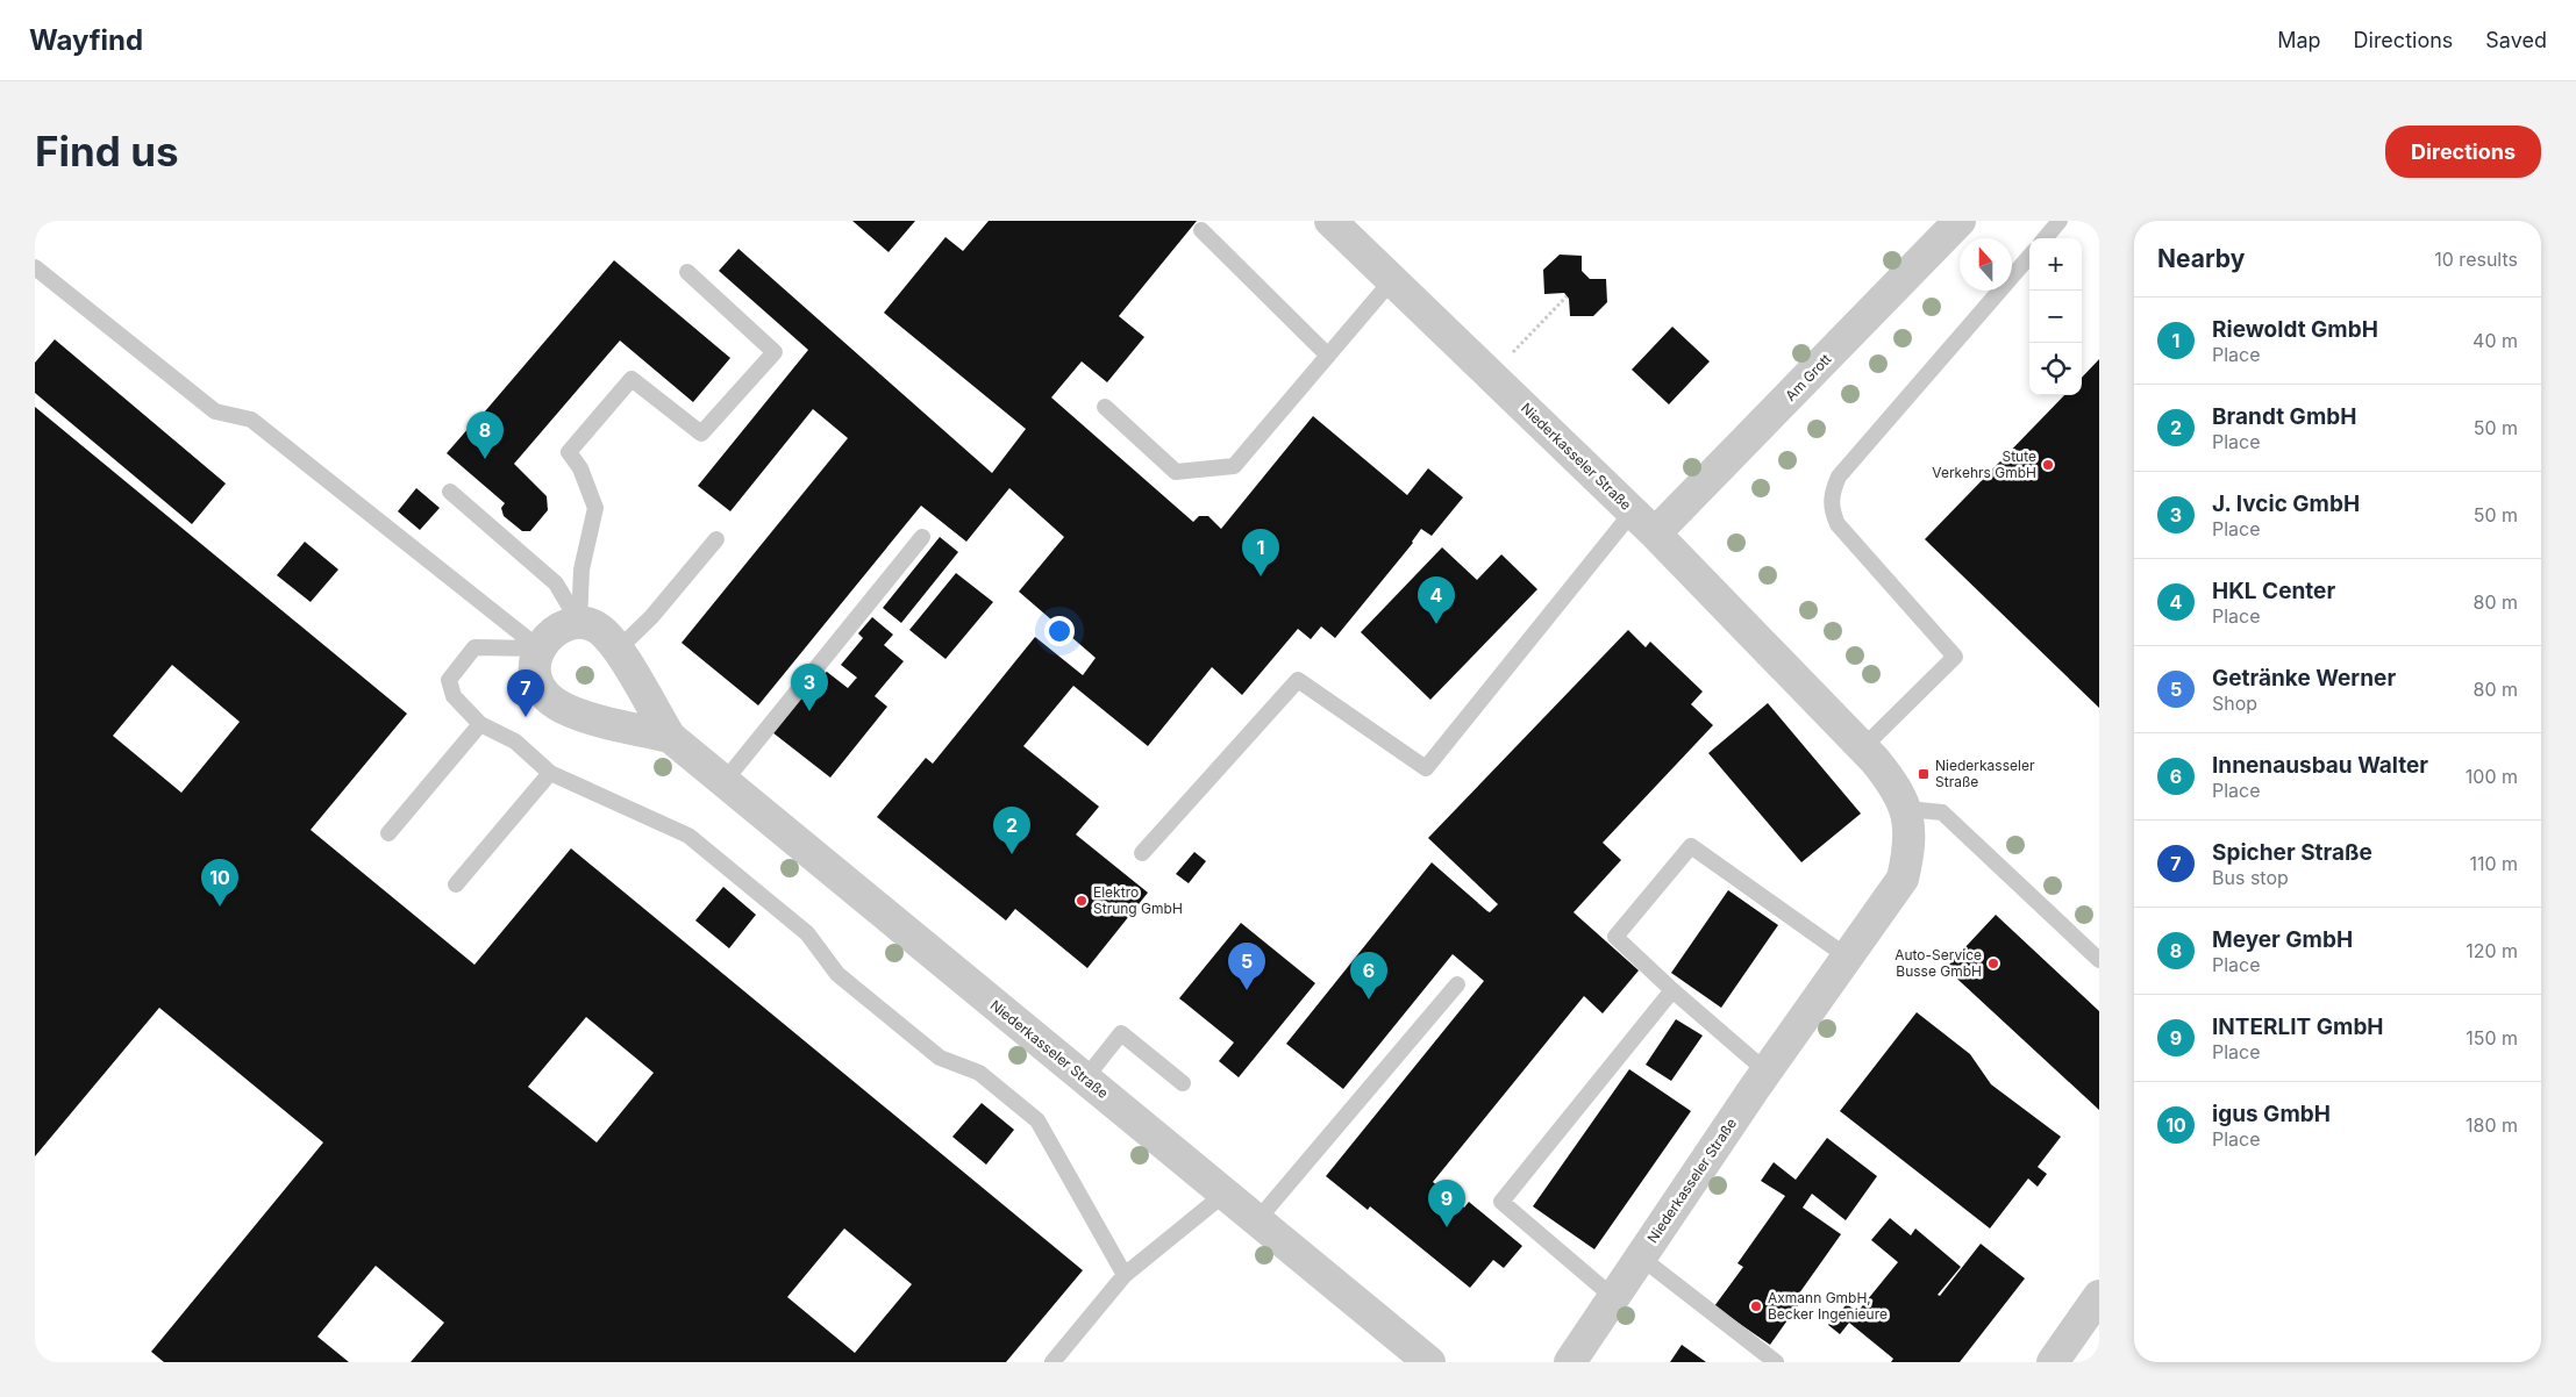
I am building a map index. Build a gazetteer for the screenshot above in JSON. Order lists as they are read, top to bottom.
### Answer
{
  "streets": {
    "street": ["Am Grott", "Niederkasseler Straße"]
  },
  "crossings": [
    ["Am Grott", "Niederkasseler Straße"]
  ],
  "places": {
    "other": [
      "Stute Verkehrs GmbH",
      "Elektro Strung GmbH",
      "Auto-Service Busse GmbH",
      "Axmann GmbH, Becker Ingenieure"
    ],
    "transit": ["Niederkasseler Straße"]
  },
  "north": "top",
  "page": {
    "header": "Wayfind",
    "nav": ["Map", "Directions", "Saved"],
    "buttons": "Directions",
    "title": "Find us",
    "heading": ["Nearby", "10 results"],
    "map_buttons": ["+", "−"],
    "list": [
      {
        "mark": "1",
        "name": "Riewoldt GmbH",
        "note": "Place",
        "value": "40 m"
      },
      {
        "mark": "2",
        "name": "Brandt GmbH",
        "note": "Place",
        "value": "50 m"
      },
      {
        "mark": "3",
        "name": "J. Ivcic GmbH",
        "note": "Place",
        "value": "50 m"
      },
      {
        "mark": "4",
        "name": "HKL Center",
        "note": "Place",
        "value": "80 m"
      },
      {
        "mark": "5",
        "name": "Getränke Werner",
        "note": "Shop",
        "value": "80 m"
      },
      {
        "mark": "6",
        "name": "Innenausbau Walter",
        "note": "Place",
        "value": "100 m"
      },
      {
        "mark": "7",
        "name": "Spicher Straße",
        "note": "Bus stop",
        "value": "110 m"
      },
      {
        "mark": "8",
        "name": "Meyer GmbH",
        "note": "Place",
        "value": "120 m"
      },
      {
        "mark": "9",
        "name": "INTERLIT GmbH",
        "note": "Place",
        "value": "150 m"
      },
      {
        "mark": "10",
        "name": "igus GmbH",
        "note": "Place",
        "value": "180 m"
      }
    ],
    "pins": [
      "8",
      "1",
      "4",
      "3",
      "7",
      "2",
      "10",
      "5",
      "6",
      "9"
    ]
  }
}
